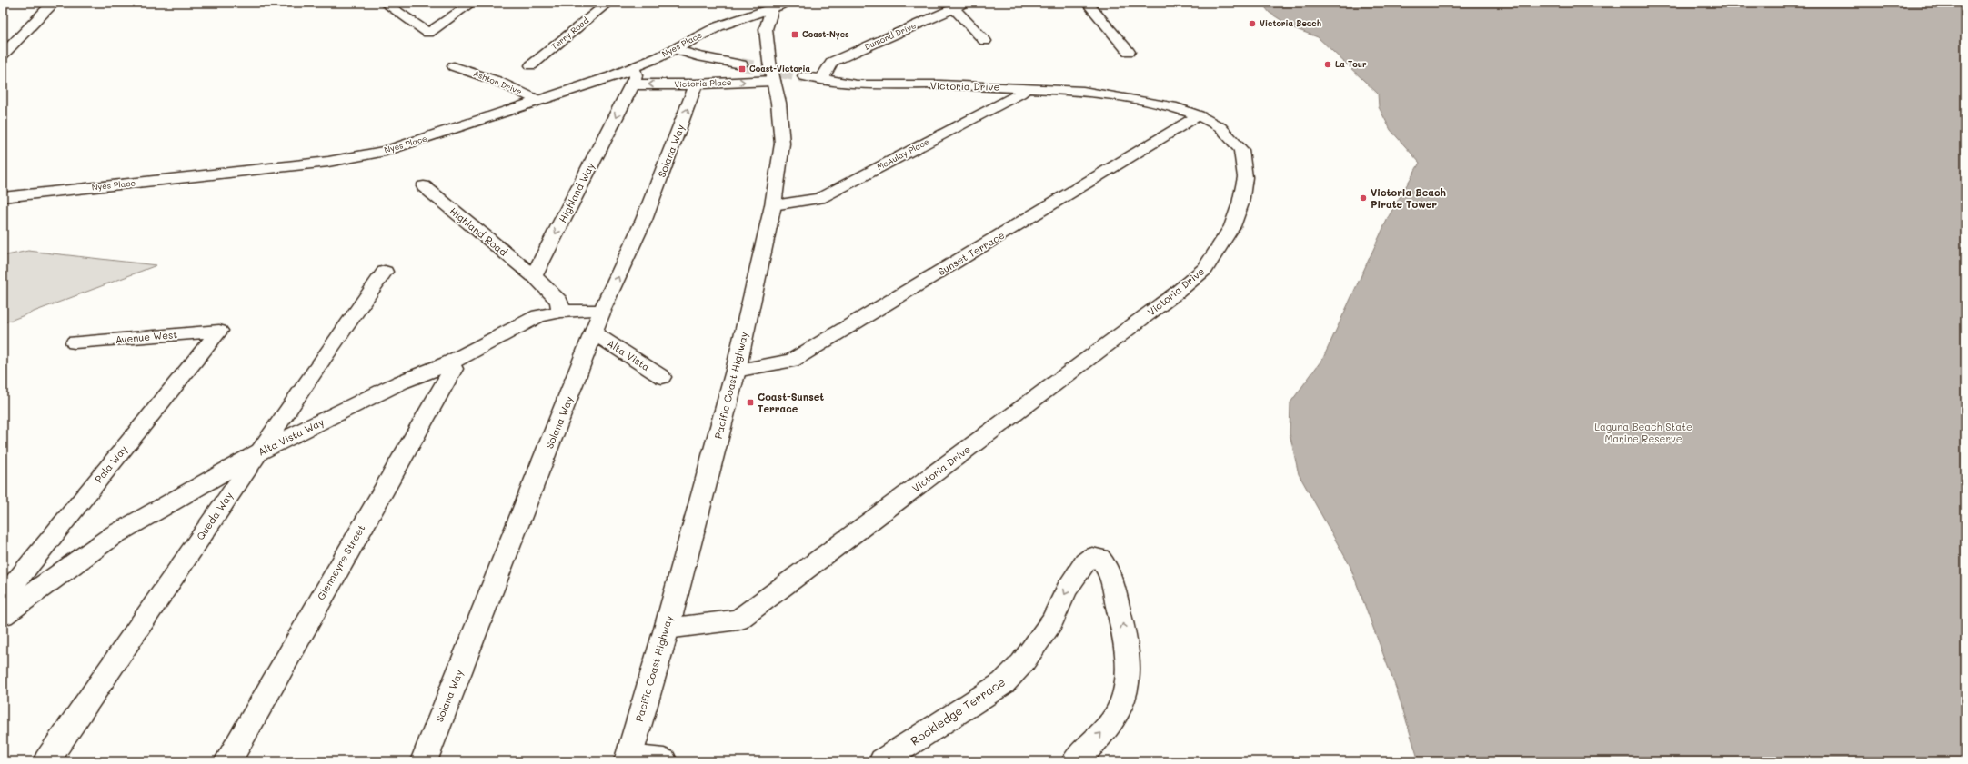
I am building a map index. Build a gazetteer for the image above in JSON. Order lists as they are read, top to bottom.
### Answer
{
  "streets": {
    "main road": [
      "Nyes Place",
      "Victoria Place",
      "Solana Way",
      "Highland Way",
      "Pacific Coast Highway",
      "Alta Vista Way",
      "Glenneyre Street"
    ],
    "street": [
      "Terry Road",
      "Dumond Drive",
      "Ashton Drive",
      "Victoria Drive",
      "McAulay Place",
      "Highland Road",
      "Sunset Terrace",
      "Avenue West",
      "Alta Vista",
      "Pala Way",
      "Queda Way",
      "Rockledge Terrace"
    ]
  },
  "crossings": [
    ["Dumond Drive", "Victoria Drive"],
    ["Nyes Place", "Ashton Drive"],
    ["Nyes Place", "Highland Way"],
    ["Nyes Place", "Pacific Coast Highway"],
    ["Victoria Place", "Solana Way"],
    ["Victoria Place", "Highland Way"],
    ["Victoria Place", "Pacific Coast Highway"],
    ["Victoria Drive", "McAulay Place"],
    ["Victoria Drive", "Sunset Terrace"],
    ["Victoria Drive", "Pacific Coast Highway"],
    ["Solana Way", "Alta Vista"],
    ["Solana Way", "Alta Vista Way"],
    ["McAulay Place", "Pacific Coast Highway"],
    ["Highland Way", "Highland Road"],
    ["Sunset Terrace", "Pacific Coast Highway"],
    ["Avenue West", "Pala Way"],
    ["Alta Vista Way", "Queda Way"],
    ["Alta Vista Way", "Glenneyre Street"]
  ],
  "one_way": ["Highland Way"],
  "parks": ["Laguna Beach State Marine Reserve"],
  "places": {
    "other": ["Victoria Beach", "La Tour", "Victoria Beach Pirate Tower"],
    "transit": ["Coast-Nyes", "Coast-Victoria", "Coast-Sunset Terrace"]
  }
}
